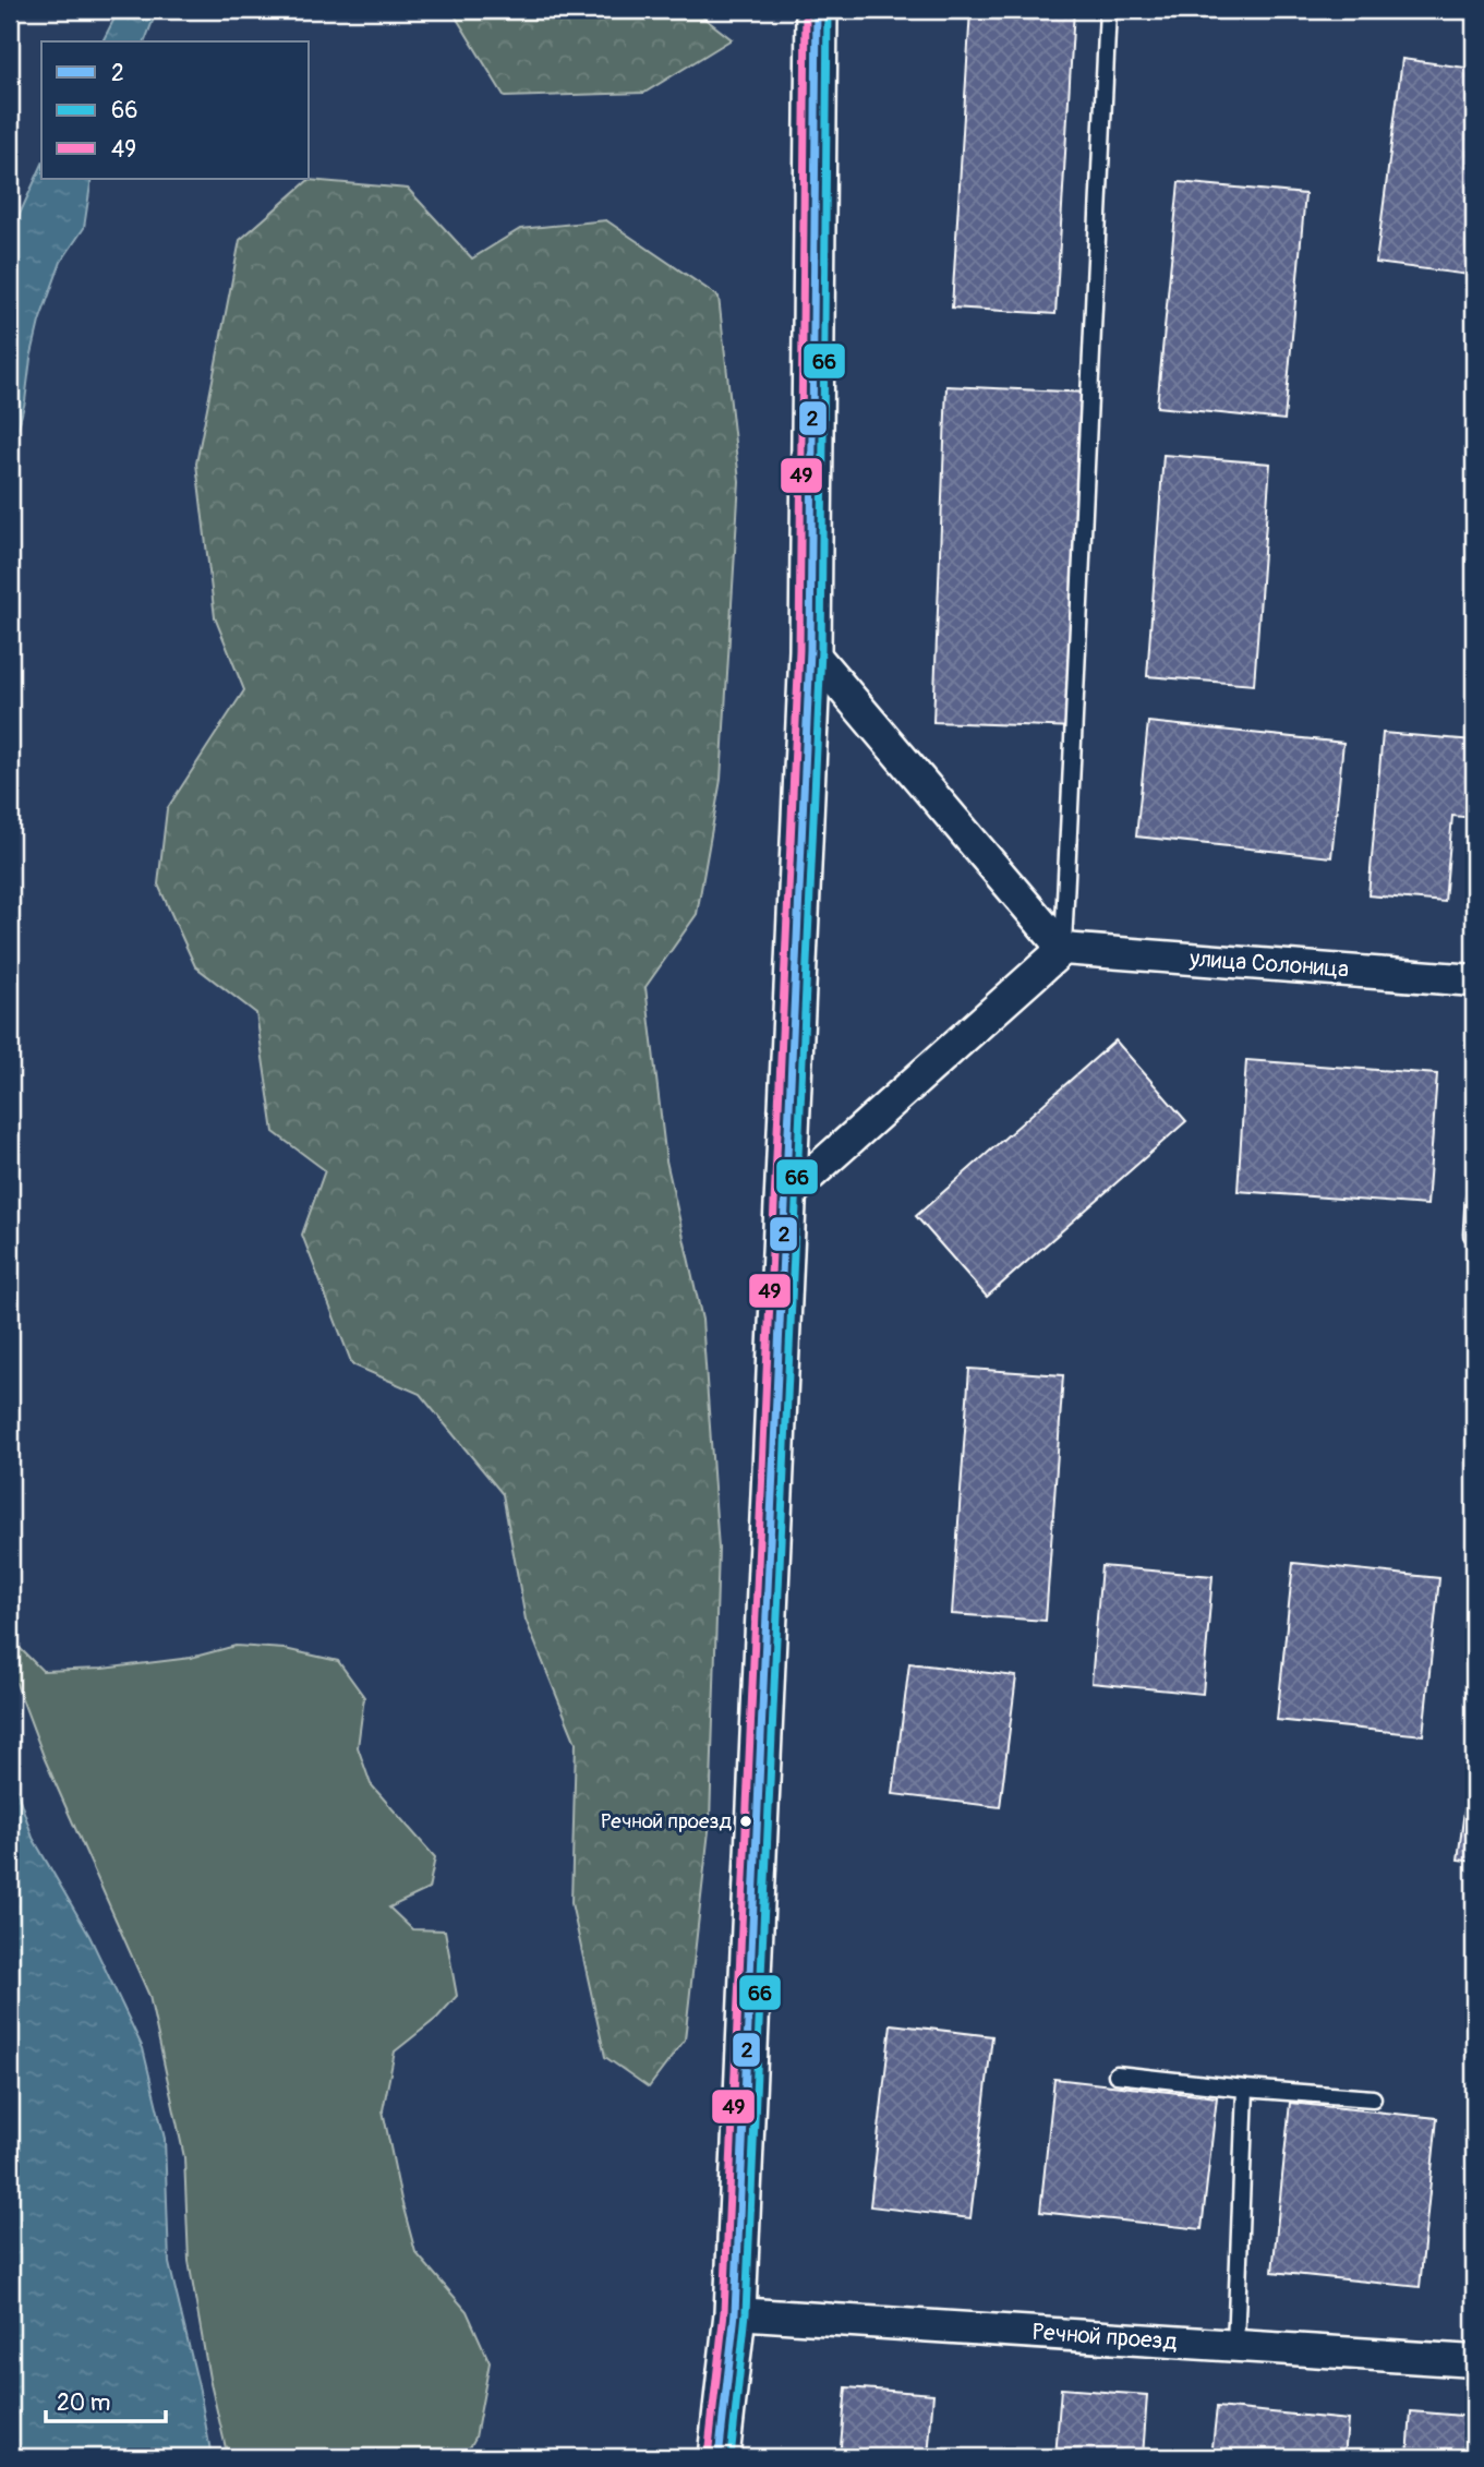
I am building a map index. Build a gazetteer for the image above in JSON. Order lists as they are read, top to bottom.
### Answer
{
  "streets": {
    "street": ["улица Солоница", "Речной проезд"]
  },
  "places": ["Речной проезд"],
  "lines": ["transit line 2", "transit line 66", "transit line 49"],
  "legend": ["2", "66", "49"],
  "scale_bar": "20 m"
}
